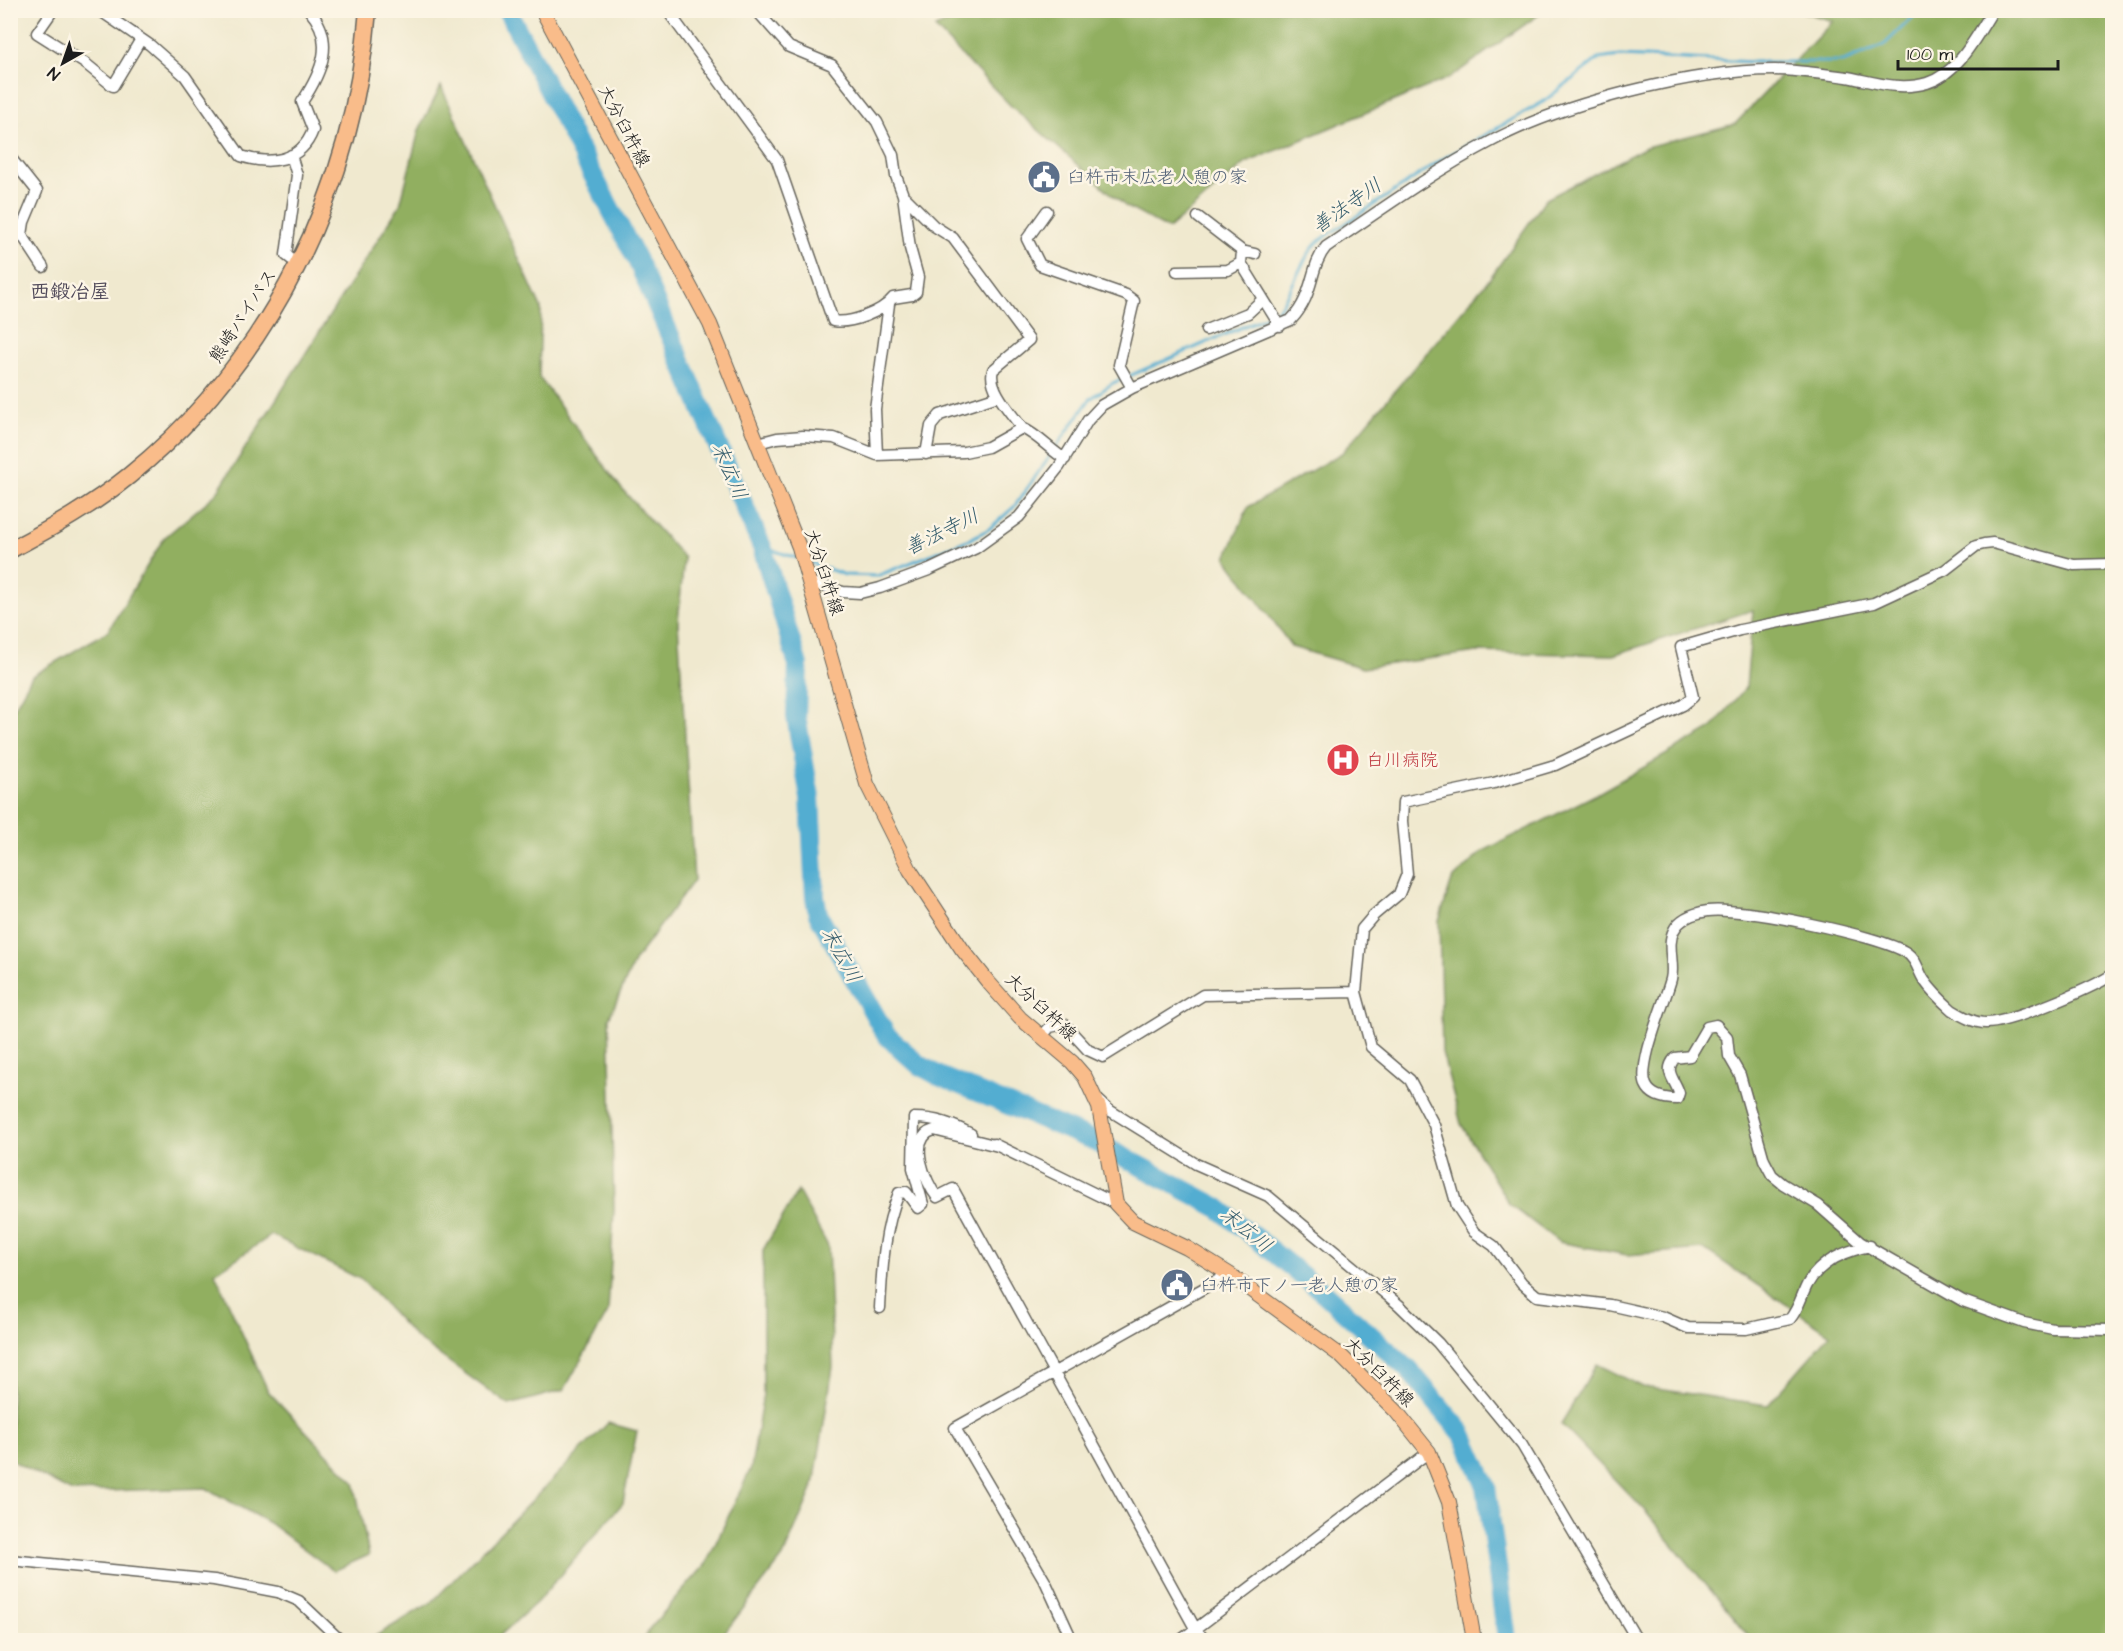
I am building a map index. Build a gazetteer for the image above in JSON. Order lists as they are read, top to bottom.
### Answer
{
  "streets": {
    "highway": ["熊崎バイパス"],
    "main road": ["大分臼杵線"]
  },
  "districts": ["西鍛冶屋"],
  "water": ["善法寺川", "末広川"],
  "places": {
    "public building": ["臼杵市末広老人憩の家", "臼杵市下ノ一老人憩の家"],
    "hospital": ["白川病院"]
  },
  "scale_bar": "100 m",
  "north": "bottom left"
}
